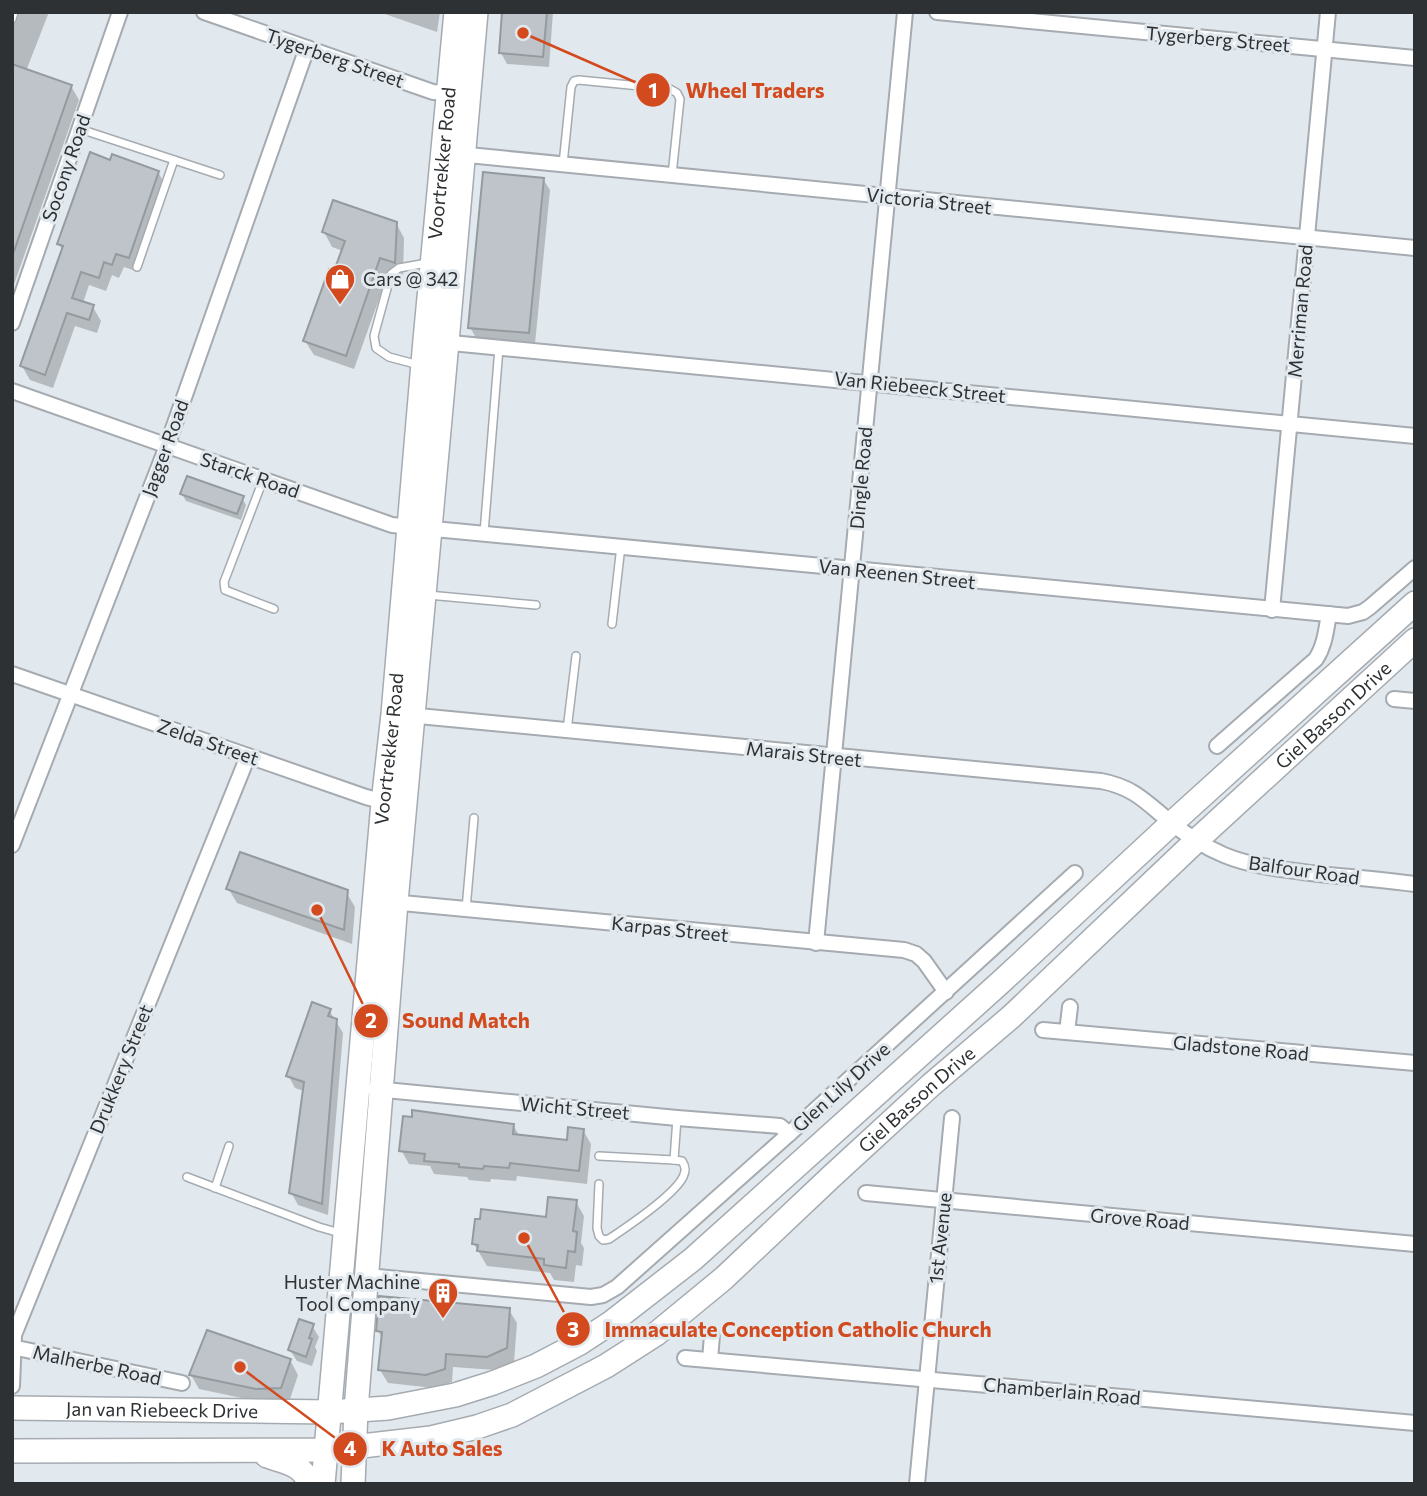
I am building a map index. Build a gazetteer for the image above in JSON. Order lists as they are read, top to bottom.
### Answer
{
  "streets": {
    "main road": ["Voortrekker Road", "Giel Basson Drive", "Jan van Riebeeck Drive"],
    "street": [
      "Tygerberg Street",
      "Socony Road",
      "Victoria Street",
      "Merriman Road",
      "Van Riebeeck Street",
      "Jagger Road",
      "Starck Road",
      "Dingle Road",
      "Van Reenen Street",
      "Zelda Street",
      "Marais Street",
      "Balfour Road",
      "Karpas Street",
      "Gladstone Road",
      "Drukkery Street",
      "Glen Lily Drive",
      "Wicht Street",
      "Grove Road",
      "1st Avenue",
      "Malherbe Road",
      "Chamberlain Road"
    ]
  },
  "crossings": [
    ["Tygerberg Street", "Voortrekker Road"],
    ["Tygerberg Street", "Merriman Road"],
    ["Tygerberg Street", "Jagger Road"],
    ["Voortrekker Road", "Victoria Street"],
    ["Voortrekker Road", "Van Riebeeck Street"],
    ["Voortrekker Road", "Starck Road"],
    ["Voortrekker Road", "Van Reenen Street"],
    ["Voortrekker Road", "Giel Basson Drive"],
    ["Voortrekker Road", "Zelda Street"],
    ["Voortrekker Road", "Marais Street"],
    ["Voortrekker Road", "Karpas Street"],
    ["Voortrekker Road", "Glen Lily Drive"],
    ["Voortrekker Road", "Wicht Street"],
    ["Voortrekker Road", "Jan van Riebeeck Drive"],
    ["Victoria Street", "Merriman Road"],
    ["Victoria Street", "Dingle Road"],
    ["Merriman Road", "Van Riebeeck Street"],
    ["Merriman Road", "Van Reenen Street"],
    ["Van Riebeeck Street", "Dingle Road"],
    ["Jagger Road", "Starck Road"],
    ["Jagger Road", "Zelda Street"],
    ["Starck Road", "Van Reenen Street"],
    ["Dingle Road", "Van Reenen Street"],
    ["Dingle Road", "Marais Street"],
    ["Dingle Road", "Karpas Street"],
    ["Giel Basson Drive", "Marais Street"],
    ["Giel Basson Drive", "Balfour Road"],
    ["Giel Basson Drive", "Jan van Riebeeck Drive"],
    ["Zelda Street", "Drukkery Street"],
    ["Marais Street", "Balfour Road"],
    ["Karpas Street", "Glen Lily Drive"],
    ["Drukkery Street", "Malherbe Road"],
    ["Glen Lily Drive", "Wicht Street"],
    ["Grove Road", "1st Avenue"],
    ["1st Avenue", "Chamberlain Road"]
  ],
  "places": {
    "other": [
      "Wheel Traders",
      "Sound Match",
      "Immaculate Conception Catholic Church",
      "K Auto Sales"
    ],
    "shop": ["Cars @ 342"],
    "building": ["Huster Machine Tool Company"]
  }
}
